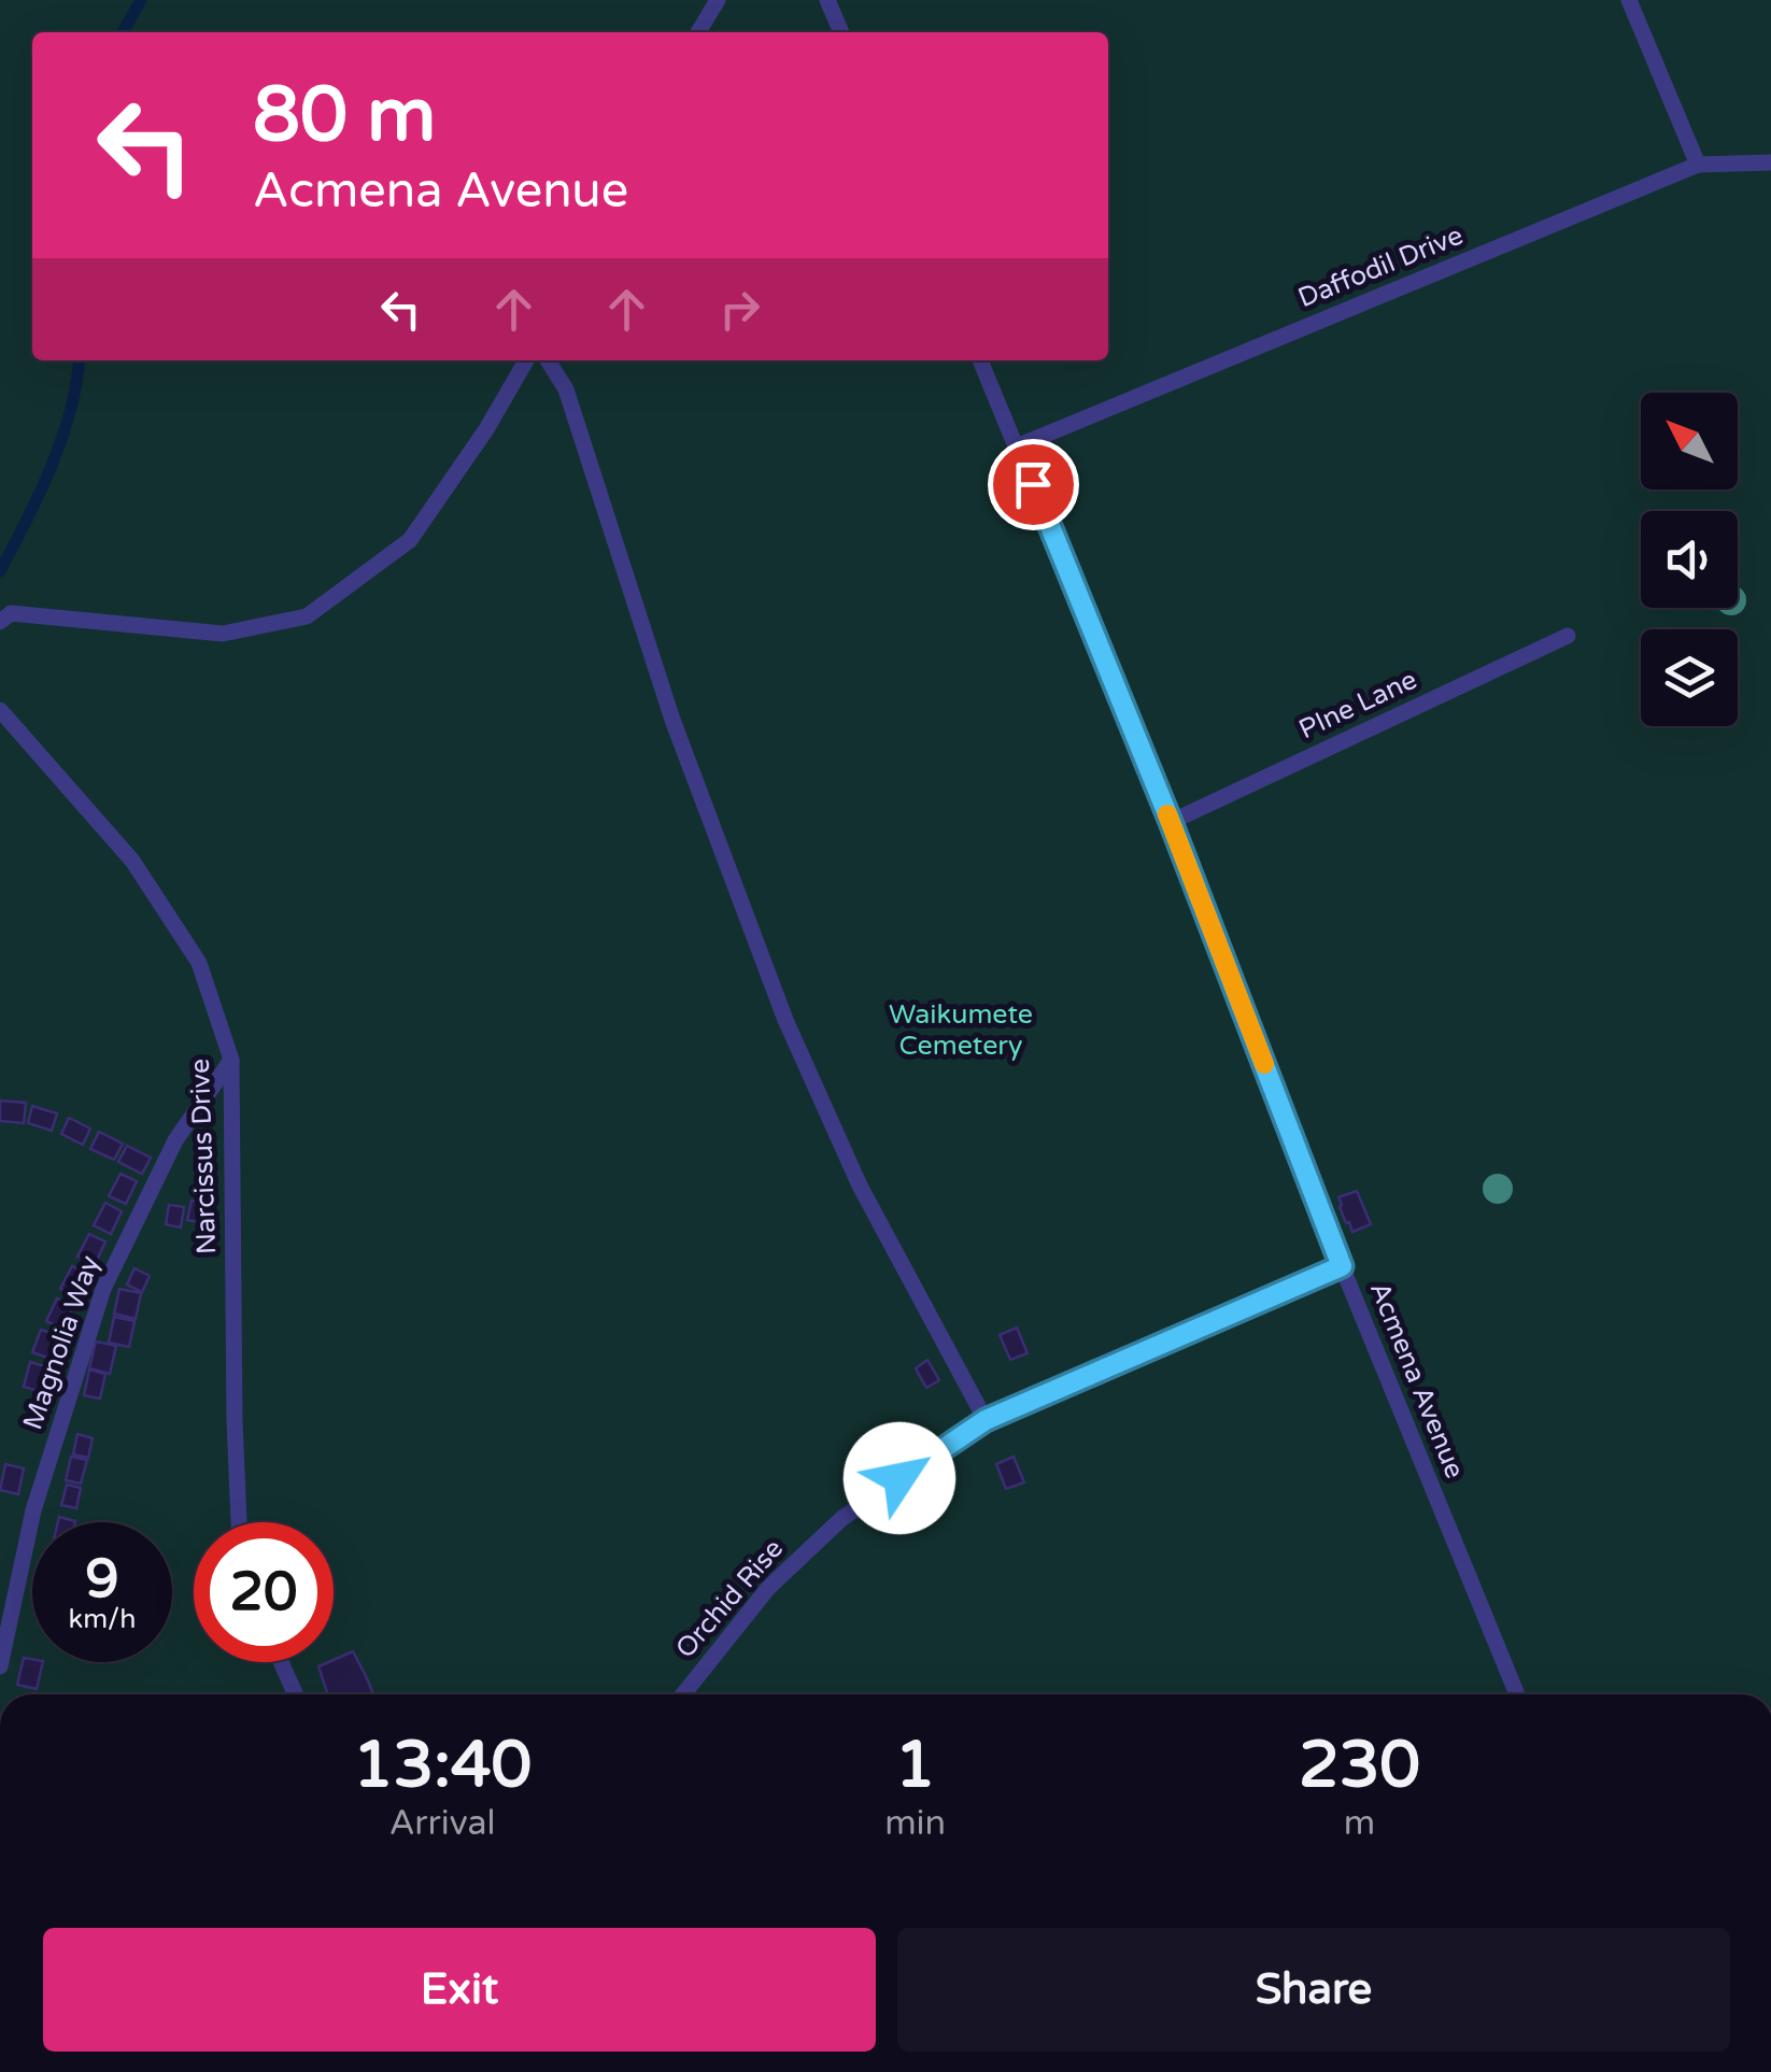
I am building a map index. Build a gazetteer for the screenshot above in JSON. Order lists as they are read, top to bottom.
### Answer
{
  "streets": {
    "lane": [
      "Daffodil Drive",
      "PIne Lane",
      "Narcissus Drive",
      "Magnolia Way",
      "Acmena Avenue",
      "Orchid Rise"
    ]
  },
  "crossings": [
    ["Daffodil Drive", "Acmena Avenue"],
    ["PIne Lane", "Acmena Avenue"],
    ["Narcissus Drive", "Magnolia Way"],
    ["Acmena Avenue", "Orchid Rise"]
  ],
  "parks": ["Waikumete Cemetery"],
  "north": "top left",
  "page": {
    "turn": ["80 m", "Acmena Avenue"],
    "speed": "9 km/h",
    "limit": "20",
    "eta": [
      "13:40",
      "Arrival",
      "1",
      "min",
      "230",
      "m"
    ],
    "buttons": ["Exit", "Share"]
  }
}
